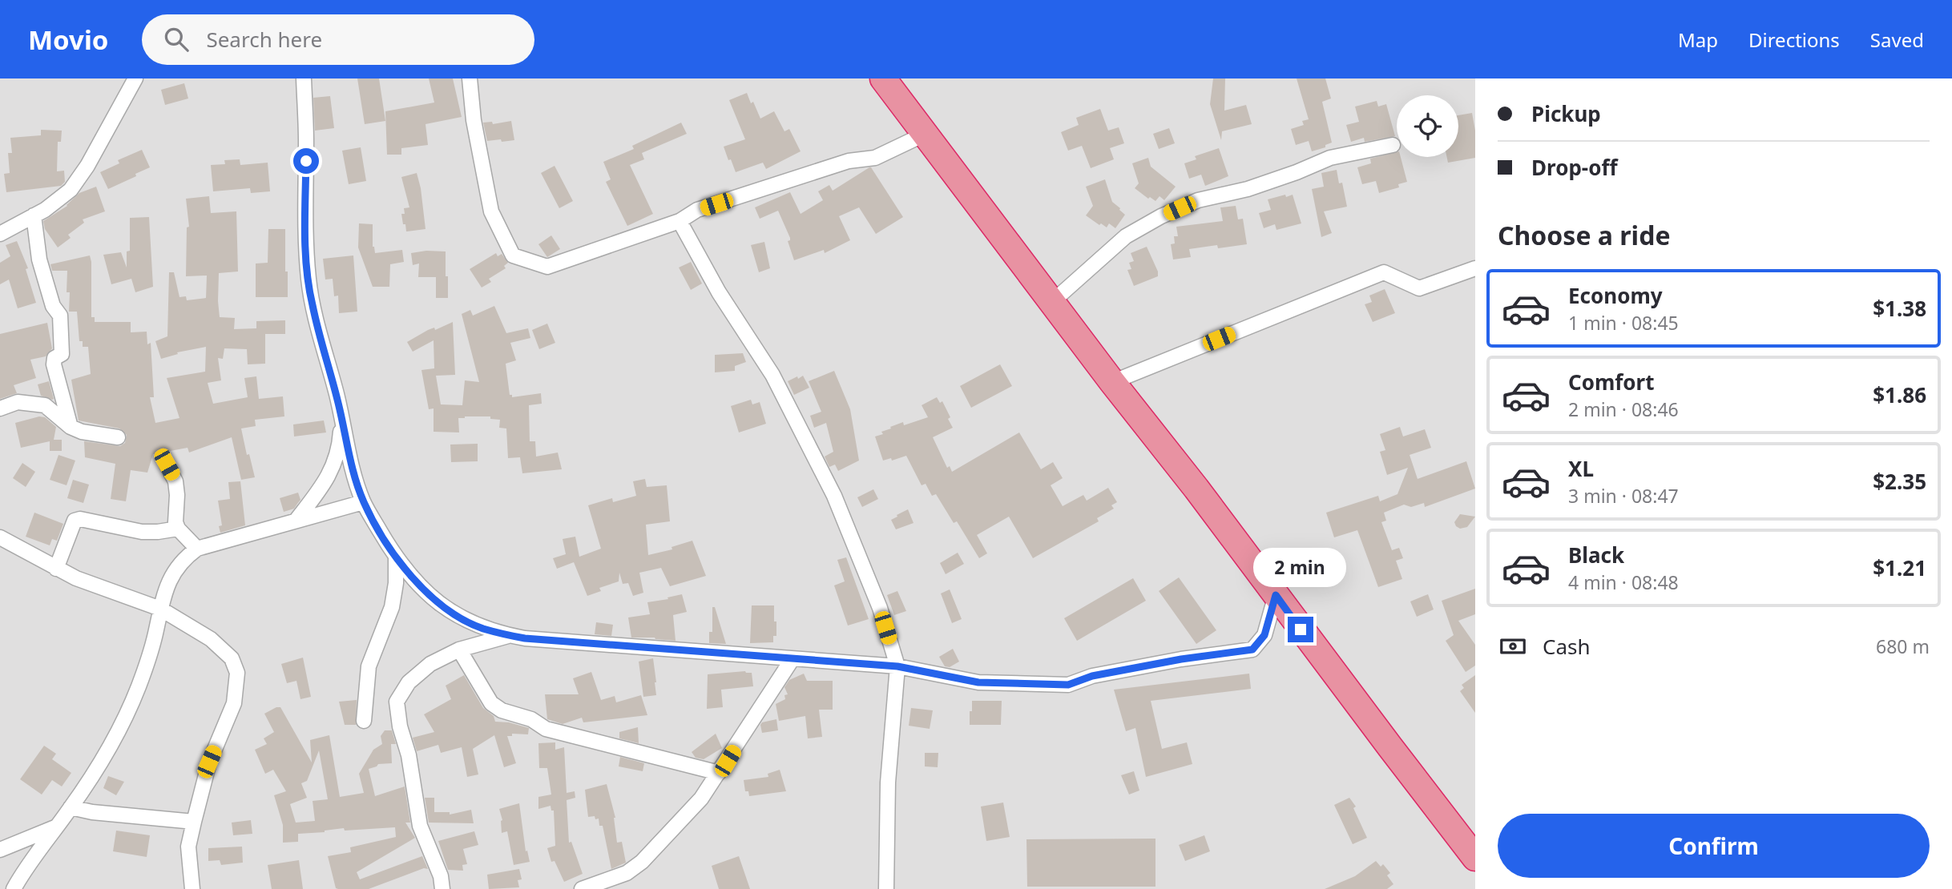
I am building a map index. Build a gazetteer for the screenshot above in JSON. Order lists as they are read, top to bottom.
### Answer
{
  "page": {
    "header": "Movio",
    "search": "Search here",
    "nav": ["Map", "Directions", "Saved"],
    "banner": ["Pickup", "Drop-off"],
    "heading": "Choose a ride",
    "list": [
      {
        "name": "Economy",
        "note": "1 min · 08:45",
        "value": "$1.38"
      },
      {
        "name": "Comfort",
        "note": "2 min · 08:46",
        "value": "$1.86"
      },
      {
        "name": "XL",
        "note": "3 min · 08:47",
        "value": "$2.35"
      },
      {
        "name": "Black",
        "note": "4 min · 08:48",
        "value": "$1.21"
      }
    ],
    "bubble": "2 min",
    "pay": ["Cash", "680 m"],
    "buttons": "Confirm"
  }
}
